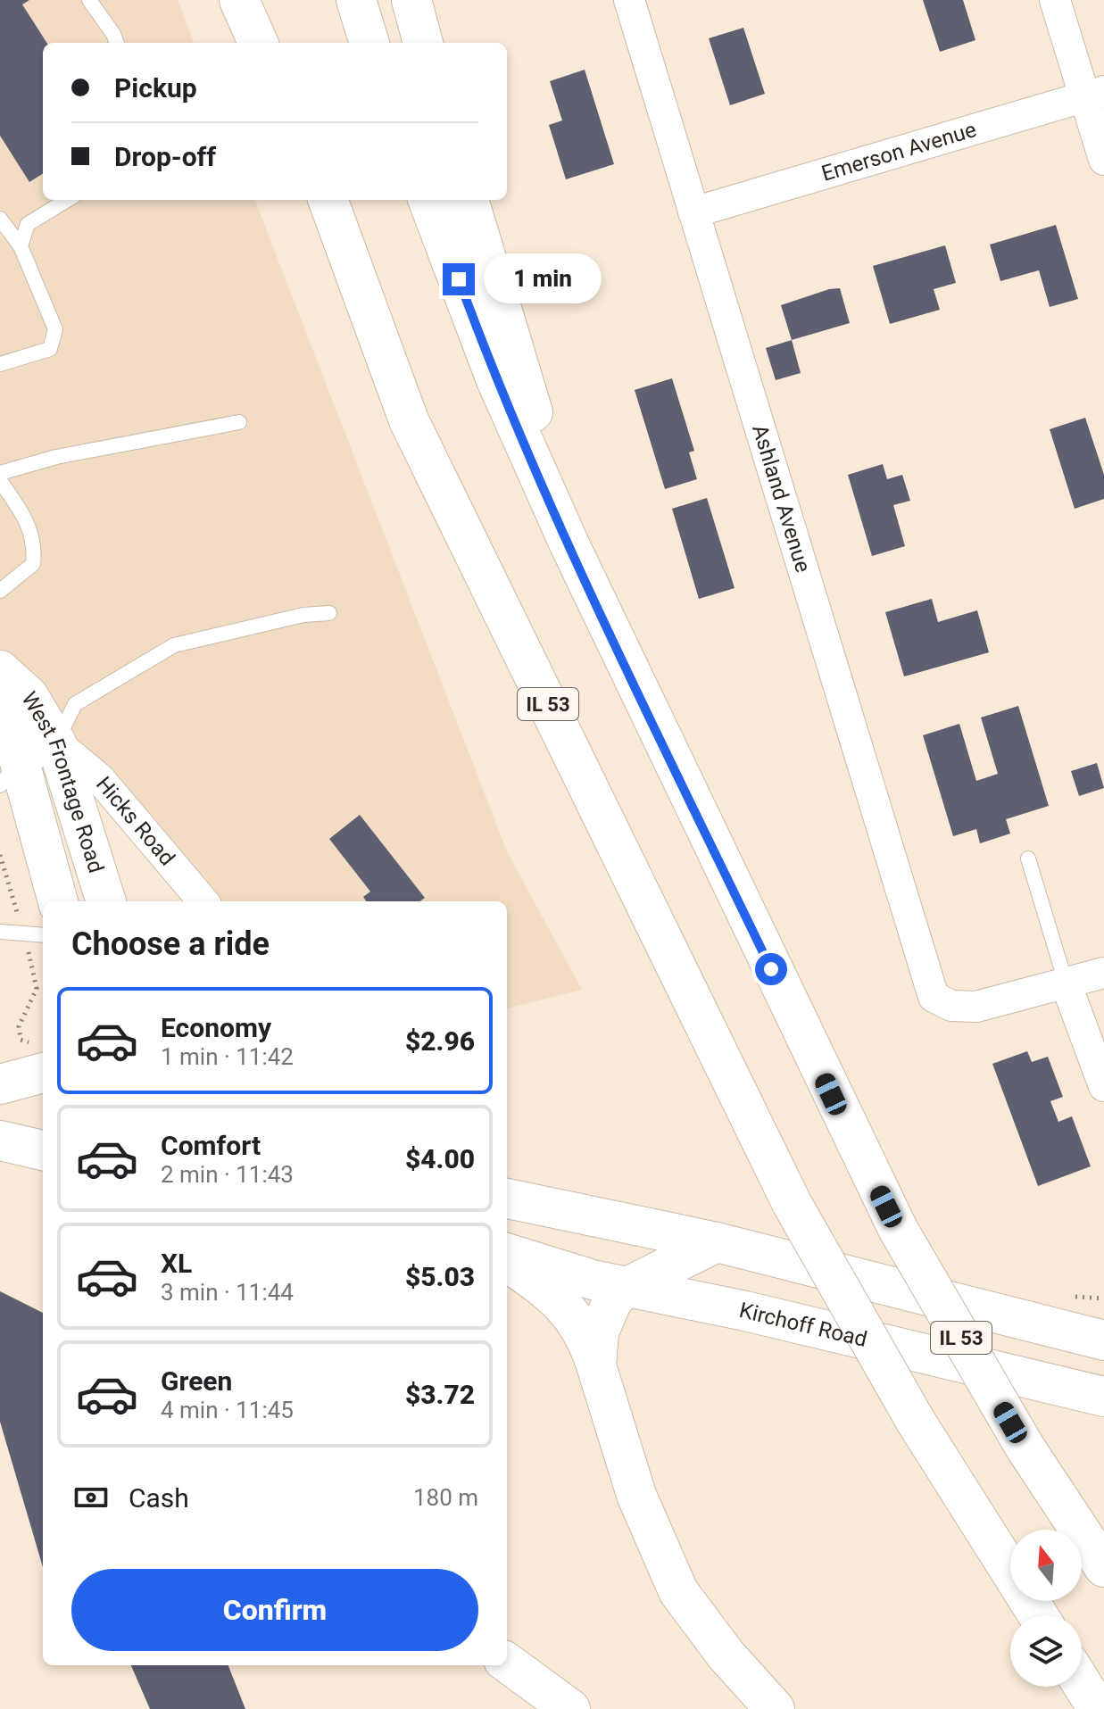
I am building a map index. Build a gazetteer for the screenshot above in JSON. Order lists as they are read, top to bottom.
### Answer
{
  "streets": {
    "main road": ["IL 53", "West Frontage Road", "Kirchoff Road"],
    "street": ["Emerson Avenue", "Ashland Avenue", "Hicks Road"]
  },
  "crossings": [
    ["Emerson Avenue", "Ashland Avenue"],
    ["West Frontage Road", "Hicks Road"]
  ],
  "north": "top",
  "page": {
    "banner": ["Pickup", "Drop-off"],
    "bubble": "1 min",
    "heading": "Choose a ride",
    "list": [
      {
        "name": "Economy",
        "note": "1 min · 11:42",
        "value": "$2.96"
      },
      {
        "name": "Comfort",
        "note": "2 min · 11:43",
        "value": "$4.00"
      },
      {
        "name": "XL",
        "note": "3 min · 11:44",
        "value": "$5.03"
      },
      {
        "name": "Green",
        "note": "4 min · 11:45",
        "value": "$3.72"
      }
    ],
    "pay": ["Cash", "180 m"],
    "buttons": "Confirm"
  }
}
